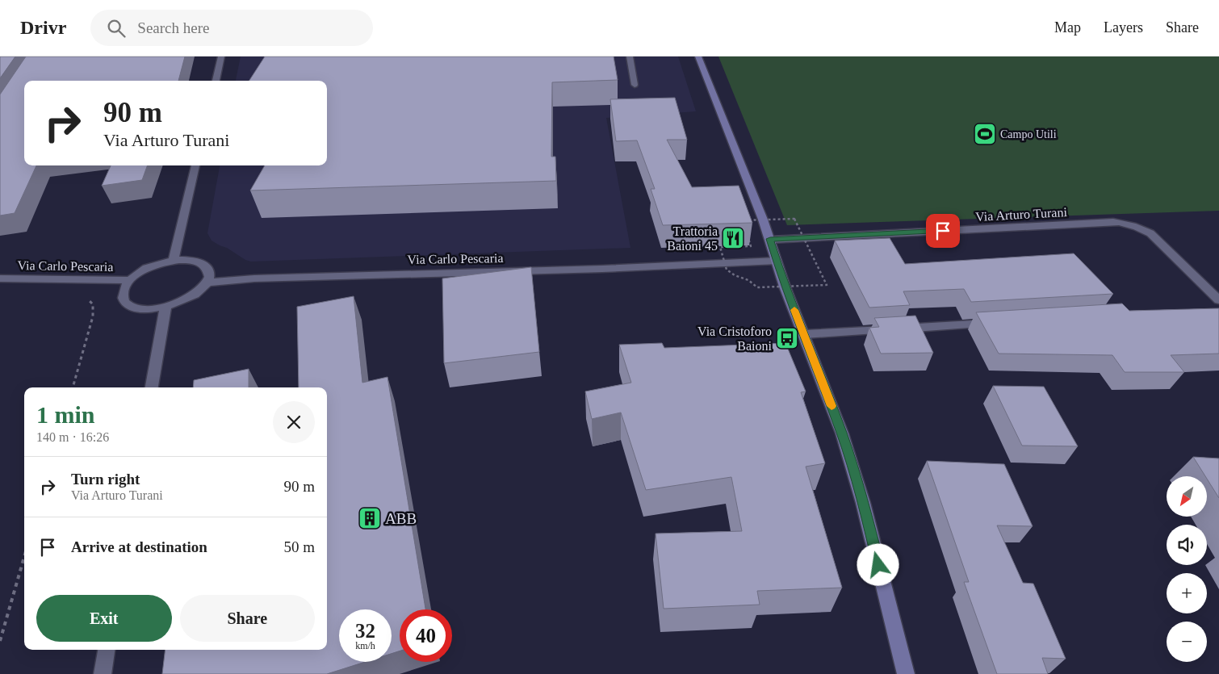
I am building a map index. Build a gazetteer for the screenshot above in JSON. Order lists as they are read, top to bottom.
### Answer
{
  "streets": {
    "street": ["Via Arturo Turani", "Via Carlo Pescaria"]
  },
  "places": {
    "sports": ["Campo Utili"],
    "restaurant": ["Trattoria Baioni 45"],
    "bus stop": ["Via Cristoforo Baioni"],
    "building": ["ABB"]
  },
  "north": "bottom left",
  "page": {
    "header": "Drivr",
    "search": "Search here",
    "nav": ["Map", "Layers", "Share"],
    "turn": ["90 m", "Via Arturo Turani"],
    "heading": ["1 min", "140 m · 16:26"],
    "list": [
      {
        "name": "Turn right",
        "note": "Via Arturo Turani",
        "value": "90 m"
      },
      {
        "name": "Arrive at destination",
        "value": "50 m"
      }
    ],
    "map_buttons": ["+", "−"],
    "buttons": ["Exit", "Share"],
    "speed": "32 km/h",
    "limit": "40"
  }
}
